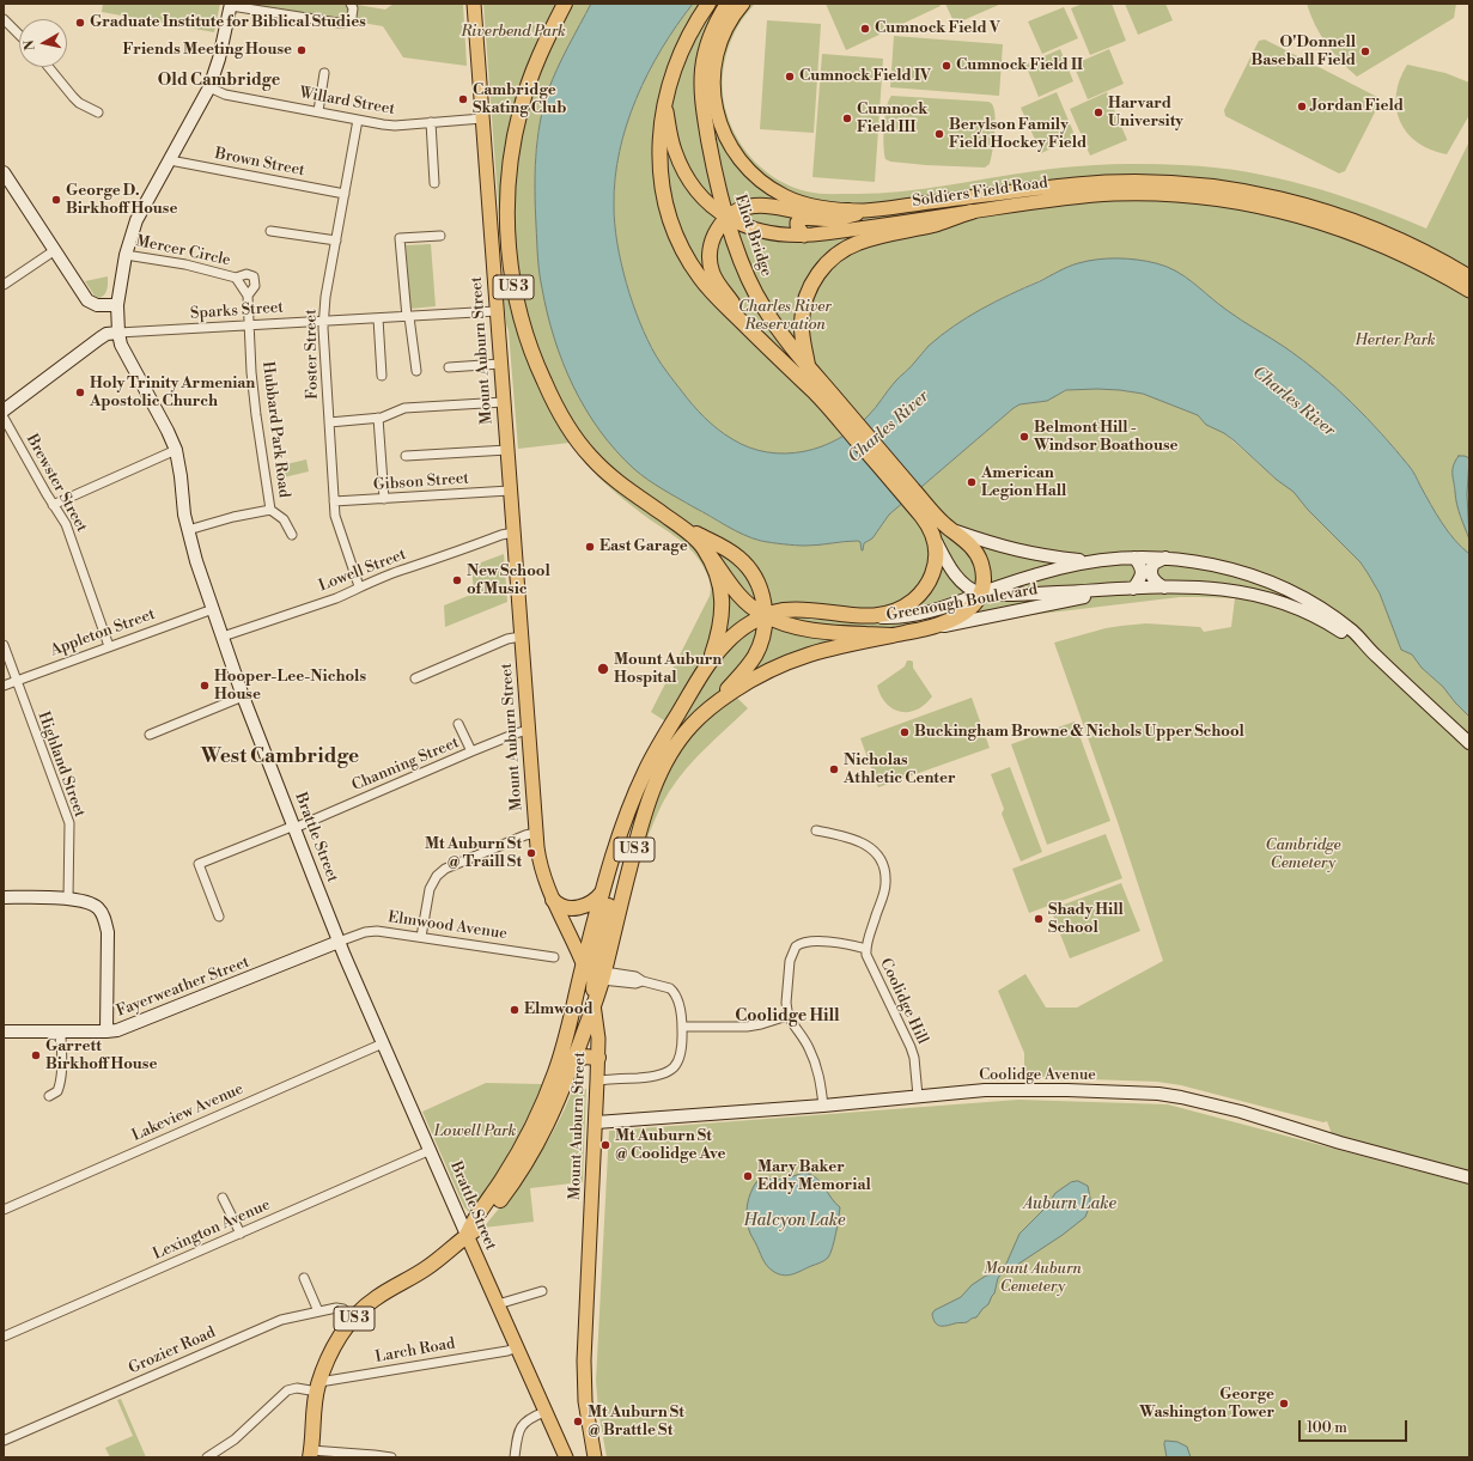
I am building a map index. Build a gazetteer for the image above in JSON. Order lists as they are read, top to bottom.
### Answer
{
  "streets": {
    "highway": [
      "Soldiers Field Road",
      "Eliot Bridge",
      "US 3",
      "Greenough Boulevard"
    ],
    "main road": [
      "Sparks Street",
      "Mount Auburn Street",
      "Brattle Street",
      "Fayerweather Street",
      "Coolidge Avenue"
    ],
    "street": [
      "Willard Street",
      "Brown Street",
      "Mercer Circle",
      "Foster Street",
      "Hubbard Park Road",
      "Gibson Street",
      "Brewster Street",
      "Lowell Street",
      "Appleton Street",
      "Highland Street",
      "Channing Street",
      "Elmwood Avenue",
      "Coolidge Hill",
      "Lakeview Avenue",
      "Lexington Avenue",
      "Grozier Road",
      "Larch Road"
    ]
  },
  "crossings": [
    ["Willard Street", "Mount Auburn Street"],
    ["Willard Street", "Foster Street"],
    ["Willard Street", "Brattle Street"],
    ["Brown Street", "Foster Street"],
    ["Brown Street", "Brattle Street"],
    ["Soldiers Field Road", "Eliot Bridge"],
    ["Eliot Bridge", "Greenough Boulevard"],
    ["Mercer Circle", "Sparks Street"],
    ["Mercer Circle", "Hubbard Park Road"],
    ["Mercer Circle", "Brattle Street"],
    ["US 3", "Mount Auburn Street"],
    ["US 3", "Greenough Boulevard"],
    ["US 3", "Brattle Street"],
    ["US 3", "Grozier Road"],
    ["US 3", "Larch Road"],
    ["Sparks Street", "Mount Auburn Street"],
    ["Sparks Street", "Foster Street"],
    ["Sparks Street", "Hubbard Park Road"],
    ["Sparks Street", "Brattle Street"],
    ["Mount Auburn Street", "Gibson Street"],
    ["Mount Auburn Street", "Lowell Street"],
    ["Mount Auburn Street", "Channing Street"],
    ["Mount Auburn Street", "Coolidge Avenue"],
    ["Foster Street", "Gibson Street"],
    ["Foster Street", "Lowell Street"],
    ["Hubbard Park Road", "Brattle Street"],
    ["Brewster Street", "Appleton Street"],
    ["Lowell Street", "Brattle Street"],
    ["Appleton Street", "Highland Street"],
    ["Appleton Street", "Brattle Street"],
    ["Channing Street", "Brattle Street"],
    ["Brattle Street", "Elmwood Avenue"],
    ["Brattle Street", "Fayerweather Street"],
    ["Brattle Street", "Lakeview Avenue"],
    ["Brattle Street", "Lexington Avenue"],
    ["Brattle Street", "Larch Road"],
    ["Elmwood Avenue", "Fayerweather Street"],
    ["Coolidge Hill", "Coolidge Avenue"]
  ],
  "districts": ["Old Cambridge", "West Cambridge", "Coolidge Hill"],
  "water": ["Charles River", "Auburn Lake", "Halcyon Lake"],
  "parks": [
    "Riverbend Park",
    "Charles River Reservation",
    "Herter Park",
    "Cambridge Cemetery",
    "Lowell Park",
    "Mount Auburn Cemetery"
  ],
  "places": [
    "Graduate Institute for Biblical Studies",
    "Cumnock Field V",
    "Friends Meeting House",
    "O'Donnell Baseball Field",
    "Cumnock Field II",
    "Cumnock Field IV",
    "Cambridge Skating Club",
    "Jordan Field",
    "Harvard University",
    "Cumnock Field III",
    "Berylson Family Field Hockey Field",
    "George D. Birkhoff House",
    "Holy Trinity Armenian Apostolic Church",
    "Belmont Hill - Windsor Boathouse",
    "American Legion Hall",
    "East Garage",
    "New School of Music",
    "Mount Auburn Hospital",
    "Hooper-Lee-Nichols House",
    "Buckingham Browne & Nichols Upper School",
    "Nicholas Athletic Center",
    "Mt Auburn St @ Traill St",
    "Shady Hill School",
    "Elmwood",
    "Garrett Birkhoff House",
    "Mt Auburn St @ Coolidge Ave",
    "Mary Baker Eddy Memorial",
    "George Washington Tower",
    "Mt Auburn St @ Brattle St"
  ],
  "scale_bar": "100 m",
  "north": "left"
}
